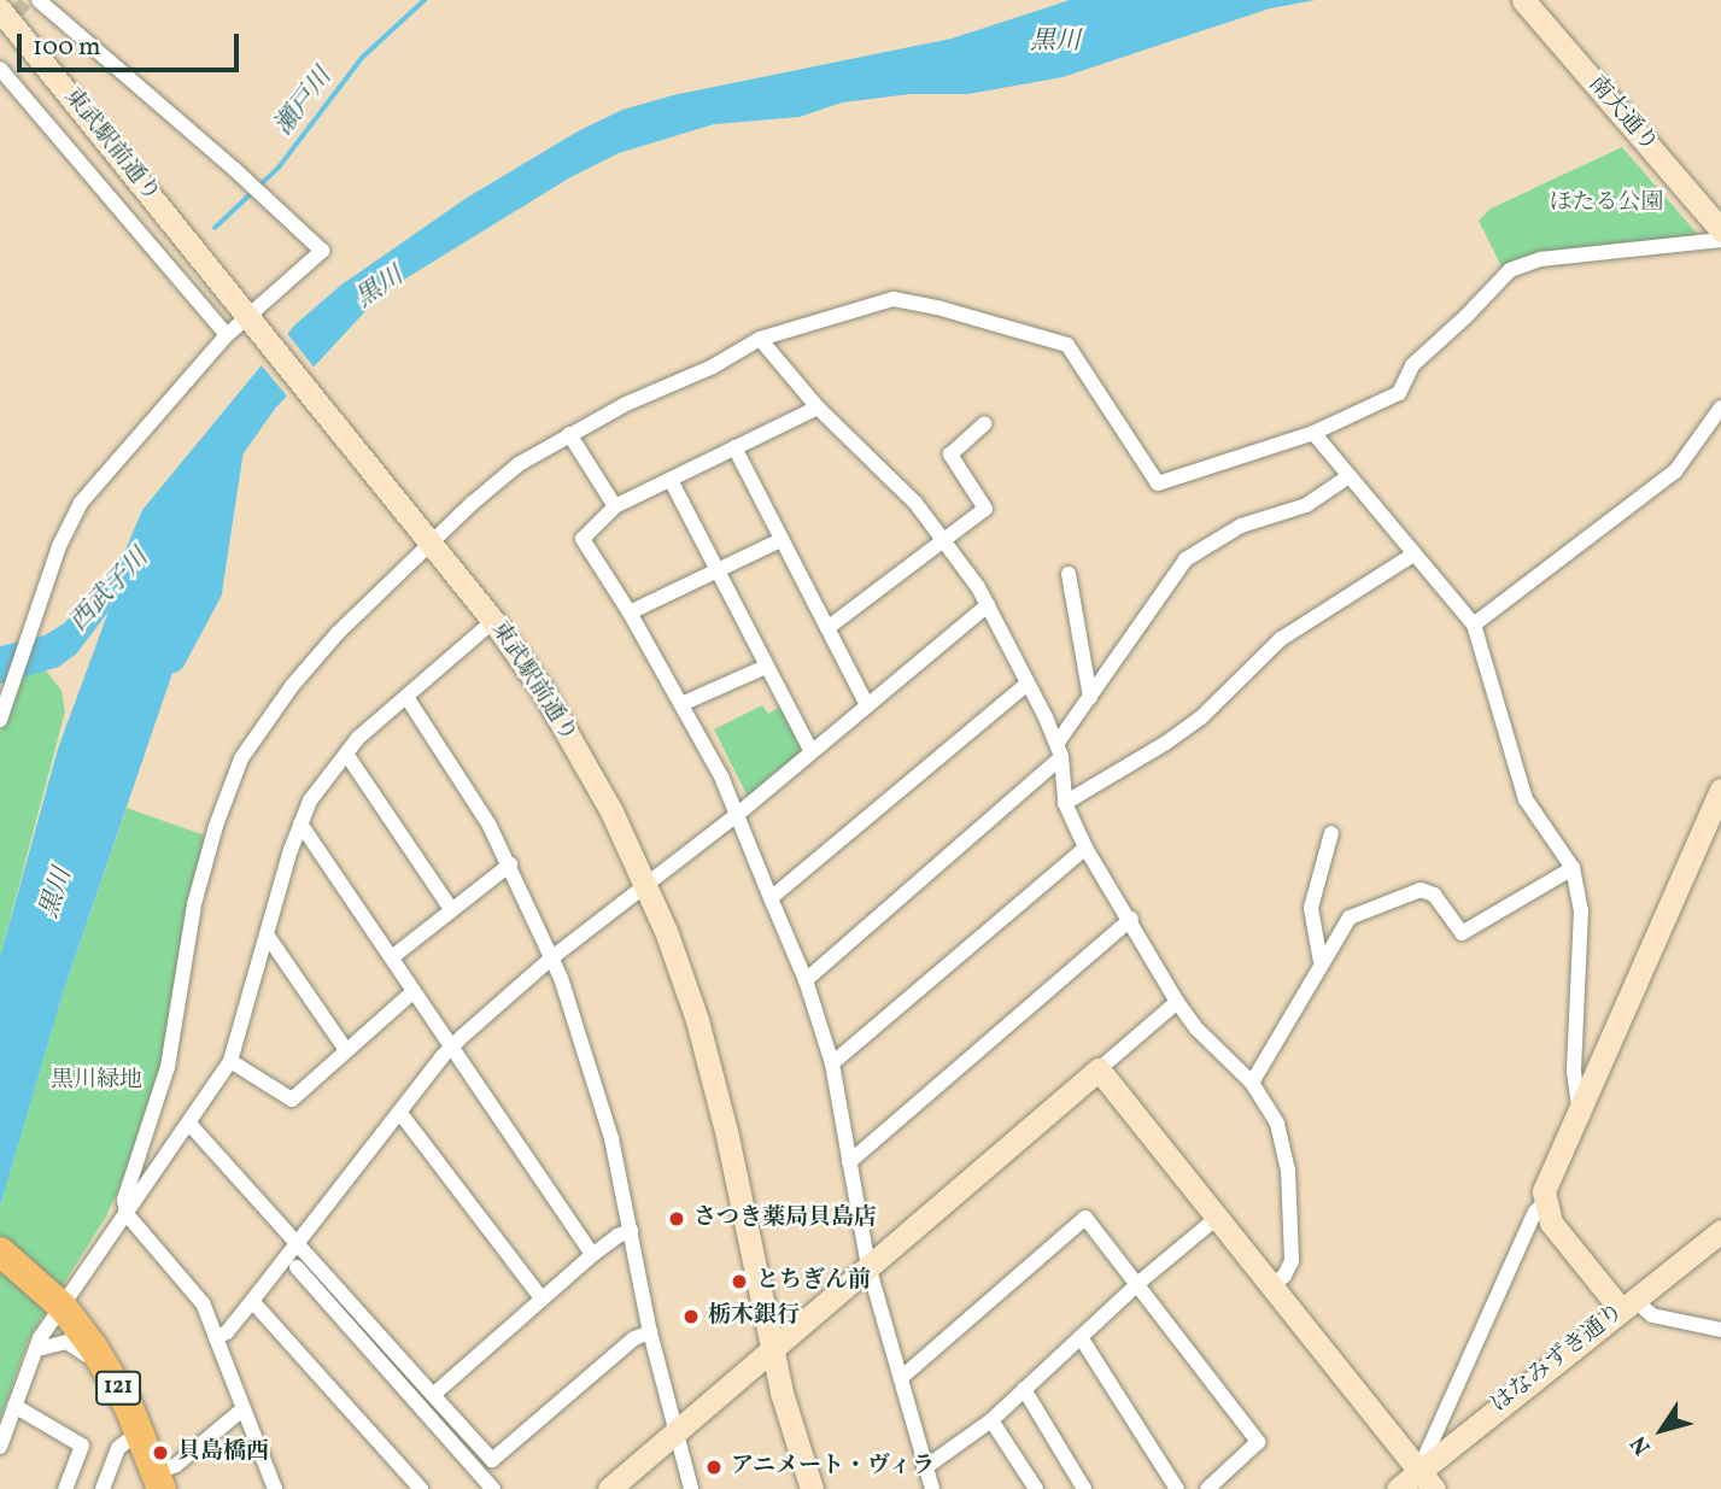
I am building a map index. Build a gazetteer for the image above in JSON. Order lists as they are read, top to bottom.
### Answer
{
  "streets": {
    "highway": ["121"],
    "street": ["南大通り", "東武駅前通り", "はなみずき通り"]
  },
  "water": ["黒川", "瀬戸川", "西武子川"],
  "parks": ["ほたる公園", "黒川緑地"],
  "places": [
    "さつき薬局貝島店",
    "とちぎん前",
    "栃木銀行",
    "貝島橋西",
    "アニメート・ヴィラ"
  ],
  "scale_bar": "100 m",
  "north": "bottom left"
}
